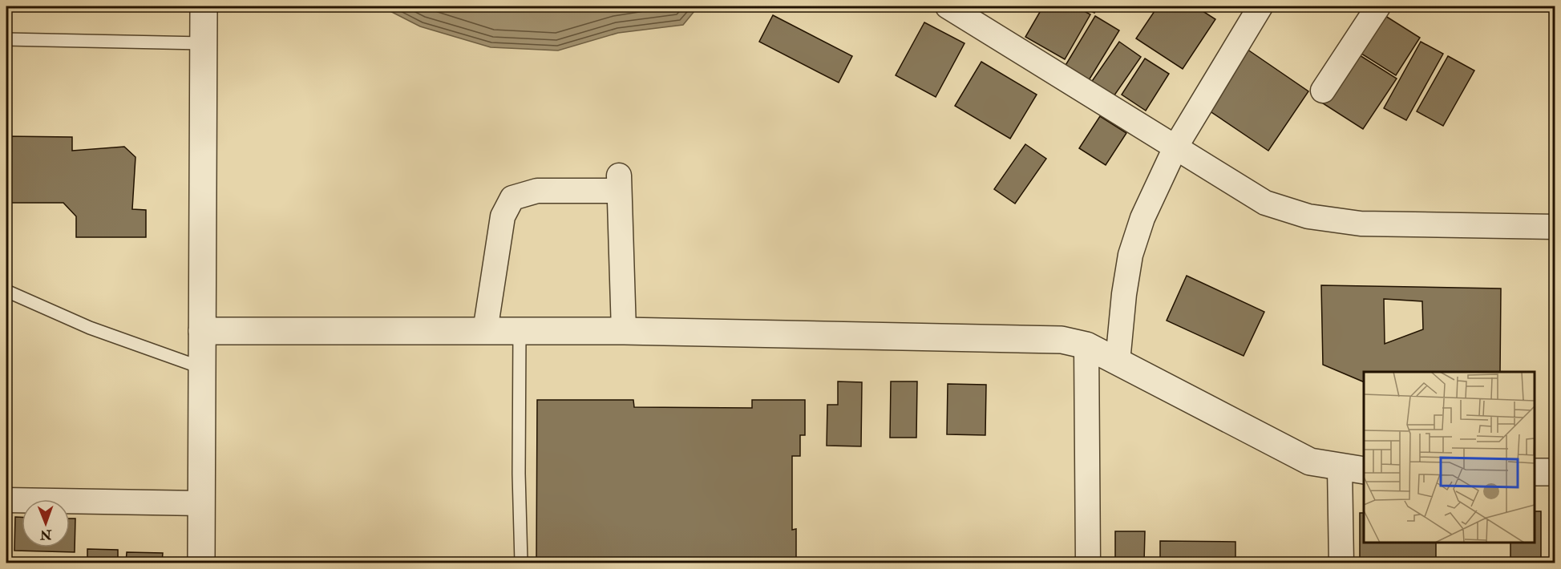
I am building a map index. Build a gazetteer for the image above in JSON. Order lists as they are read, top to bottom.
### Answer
{
  "north": "bottom"
}
